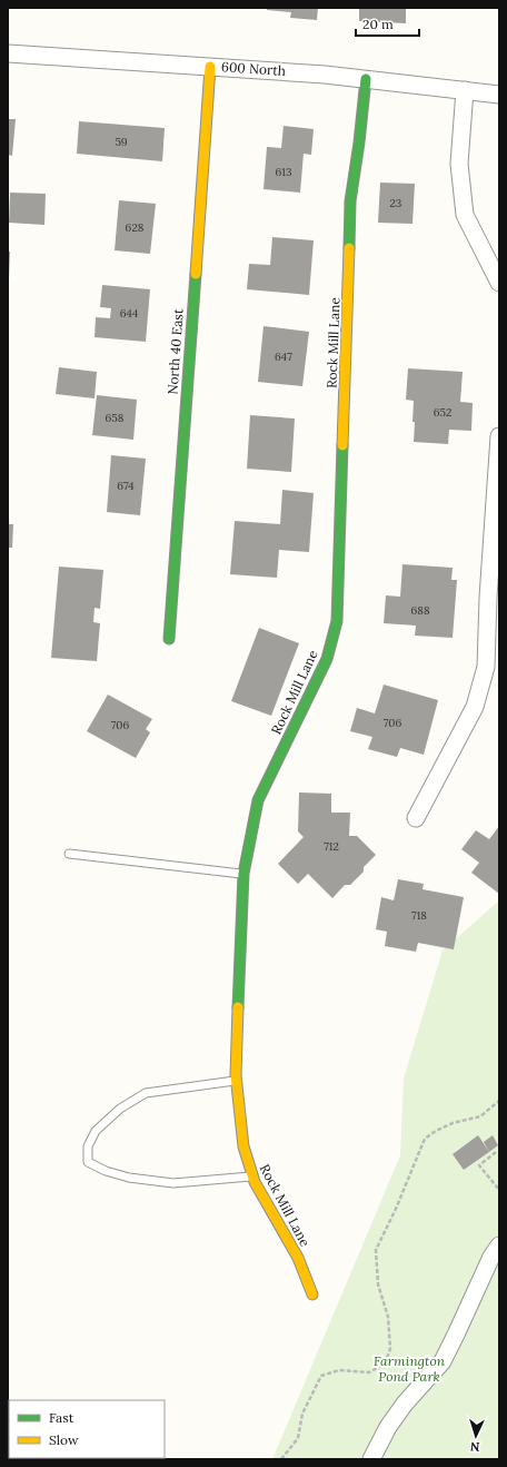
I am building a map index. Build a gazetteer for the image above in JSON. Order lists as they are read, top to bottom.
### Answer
{
  "streets": {
    "street": ["600 North", "Rock Mill Lane", "North 40 East"]
  },
  "crossings": [
    ["600 North", "Rock Mill Lane"],
    ["600 North", "North 40 East"]
  ],
  "parks": ["Farmington Pond Park"],
  "house_numbers": [
    "59",
    "613",
    "23",
    "628",
    "644",
    "647",
    "652",
    "658",
    "674",
    "688",
    "706",
    "706",
    "712",
    "718"
  ],
  "legend": ["Fast", "Slow"],
  "scale_bar": "20 m",
  "north": "bottom"
}
